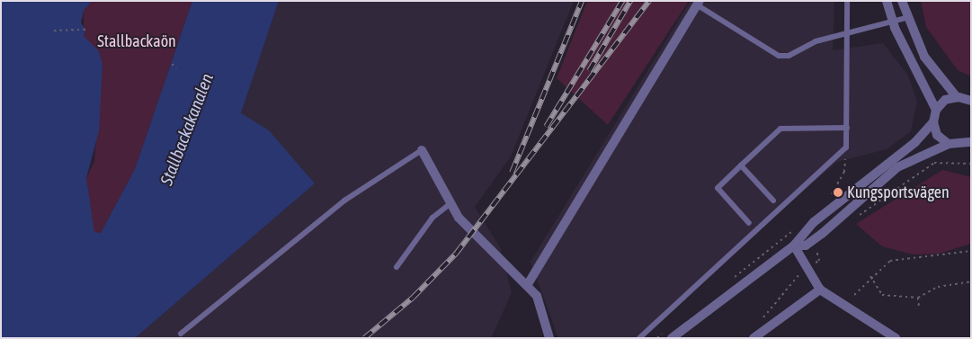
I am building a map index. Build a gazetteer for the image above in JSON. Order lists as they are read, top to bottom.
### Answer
{
  "water": ["Stallbackakanalen"],
  "parks": ["Stallbackaön"],
  "places": ["Kungsportsvägen"]
}
